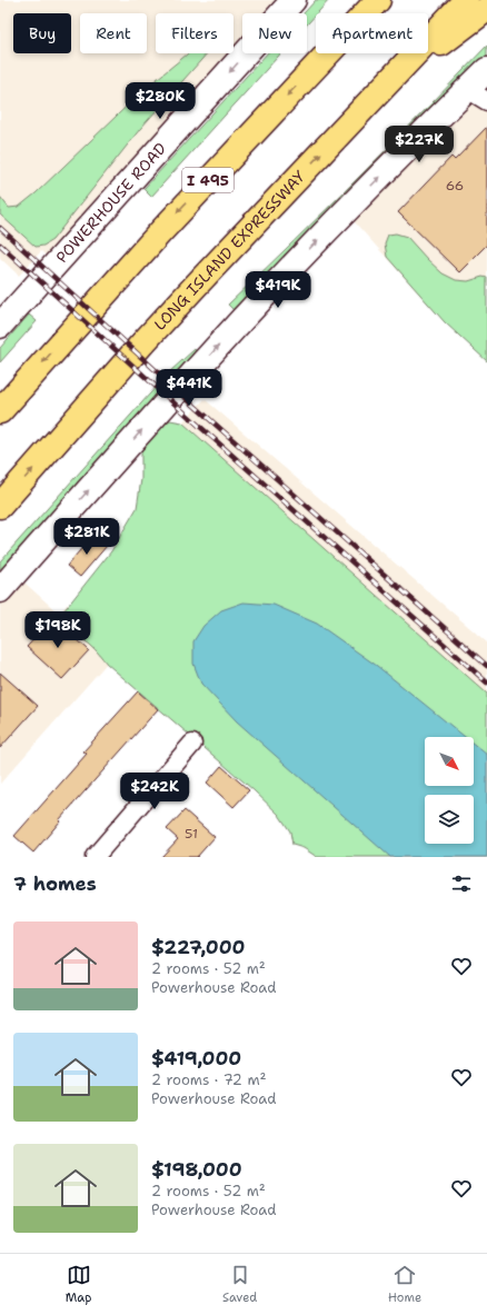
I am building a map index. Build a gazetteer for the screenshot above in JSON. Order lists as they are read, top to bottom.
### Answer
{
  "streets": {
    "highway": ["I 495", "LONG ISLAND EXPRESSWAY"],
    "main road": ["POWERHOUSE ROAD"]
  },
  "house_numbers": ["66", "51"],
  "north": "bottom right",
  "page": {
    "chip": [
      "Buy",
      "Rent",
      "Filters",
      "New",
      "Apartment"
    ],
    "price": [
      "$280K",
      "$227K",
      "$419K",
      "$441K",
      "$281K",
      "$198K",
      "$242K"
    ],
    "heading": "7 homes",
    "list": [
      {
        "name": "$227,000",
        "note": "2 rooms · 52 m² · Powerhouse Road"
      },
      {
        "name": "$419,000",
        "note": "2 rooms · 72 m² · Powerhouse Road"
      },
      {
        "name": "$198,000",
        "note": "2 rooms · 52 m² · Powerhouse Road"
      }
    ],
    "tabs": ["Map", "Saved", "Home"]
  }
}
